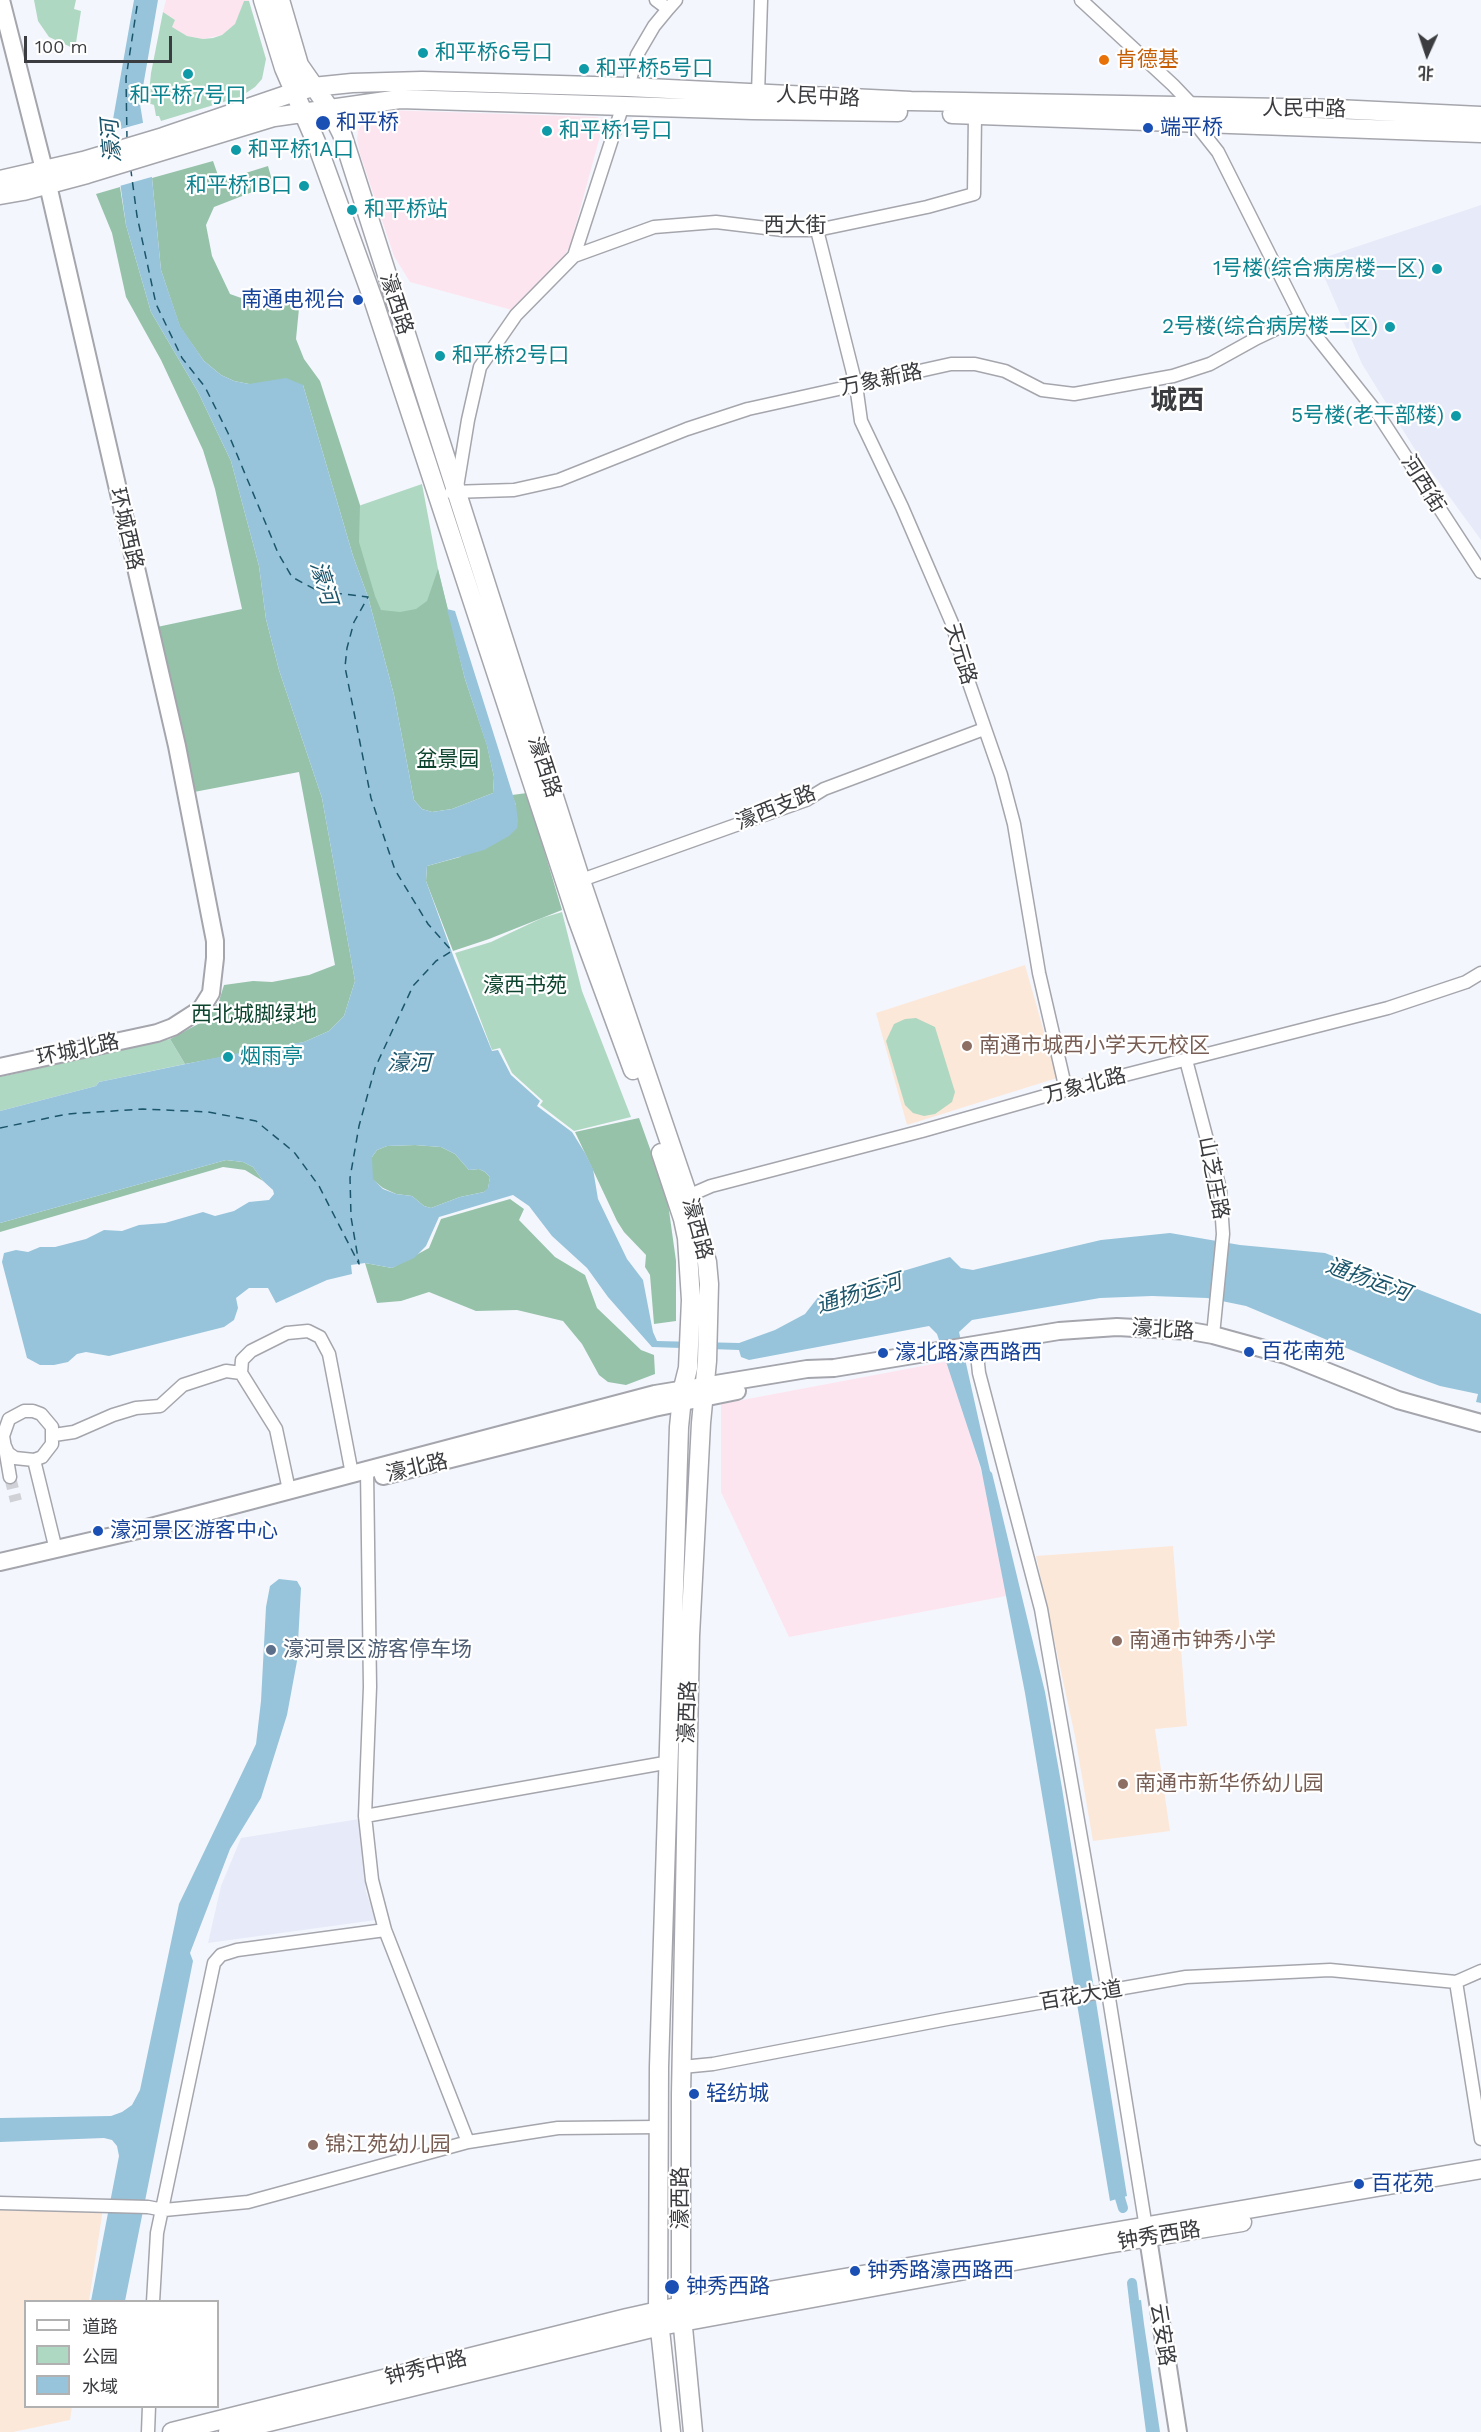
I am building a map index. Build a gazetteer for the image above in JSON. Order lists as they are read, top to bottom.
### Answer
{
  "streets": {
    "main road": [
      "人民中路",
      "濠西路",
      "钟秀西路",
      "钟秀中路"
    ],
    "street": [
      "西大街",
      "万象新路",
      "河西街",
      "环城西路",
      "天元路",
      "濠西支路",
      "环城北路",
      "万象北路",
      "山芝庄路",
      "濠北路",
      "百花大道",
      "云安路"
    ]
  },
  "crossings": [
    ["人民中路", "西大街"],
    ["人民中路", "濠西路"],
    ["人民中路", "河西街"],
    ["西大街", "天元路"],
    ["濠西路", "万象新路"],
    ["濠西路", "濠西支路"],
    ["濠西路", "万象北路"],
    ["濠西路", "濠北路"],
    ["濠西路", "百花大道"],
    ["濠西路", "钟秀西路"],
    ["濠西路", "钟秀中路"],
    ["万象新路", "河西街"],
    ["万象新路", "天元路"],
    ["环城西路", "环城北路"],
    ["天元路", "濠西支路"],
    ["天元路", "万象北路"],
    ["万象北路", "山芝庄路"],
    ["山芝庄路", "濠北路"],
    ["钟秀西路", "云安路"],
    ["钟秀西路", "钟秀中路"]
  ],
  "districts": ["城西"],
  "water": ["濠河", "通扬运河"],
  "parks": ["盆景园", "濠西书苑", "西北城脚绿地"],
  "places": [
    "和平桥6号口",
    "肯德基",
    "和平桥5号口",
    "和平桥7号口",
    "和平桥",
    "端平桥",
    "和平桥1号口",
    "和平桥1A口",
    "和平桥1B口",
    "和平桥站",
    "1号楼(综合病房楼一区)",
    "南通电视台",
    "2号楼(综合病房楼二区)",
    "和平桥2号口",
    "5号楼(老干部楼)",
    "南通市城西小学天元校区",
    "烟雨亭",
    "百花南苑",
    "濠北路濠西路西",
    "濠河景区游客中心",
    "南通市钟秀小学",
    "濠河景区游客停车场",
    "南通市新华侨幼儿园",
    "轻纺城",
    "锦江苑幼儿园",
    "百花苑",
    "钟秀路濠西路西",
    "钟秀西路"
  ],
  "legend": ["道路", "公园", "水域"],
  "scale_bar": "100 m",
  "north": "bottom"
}
